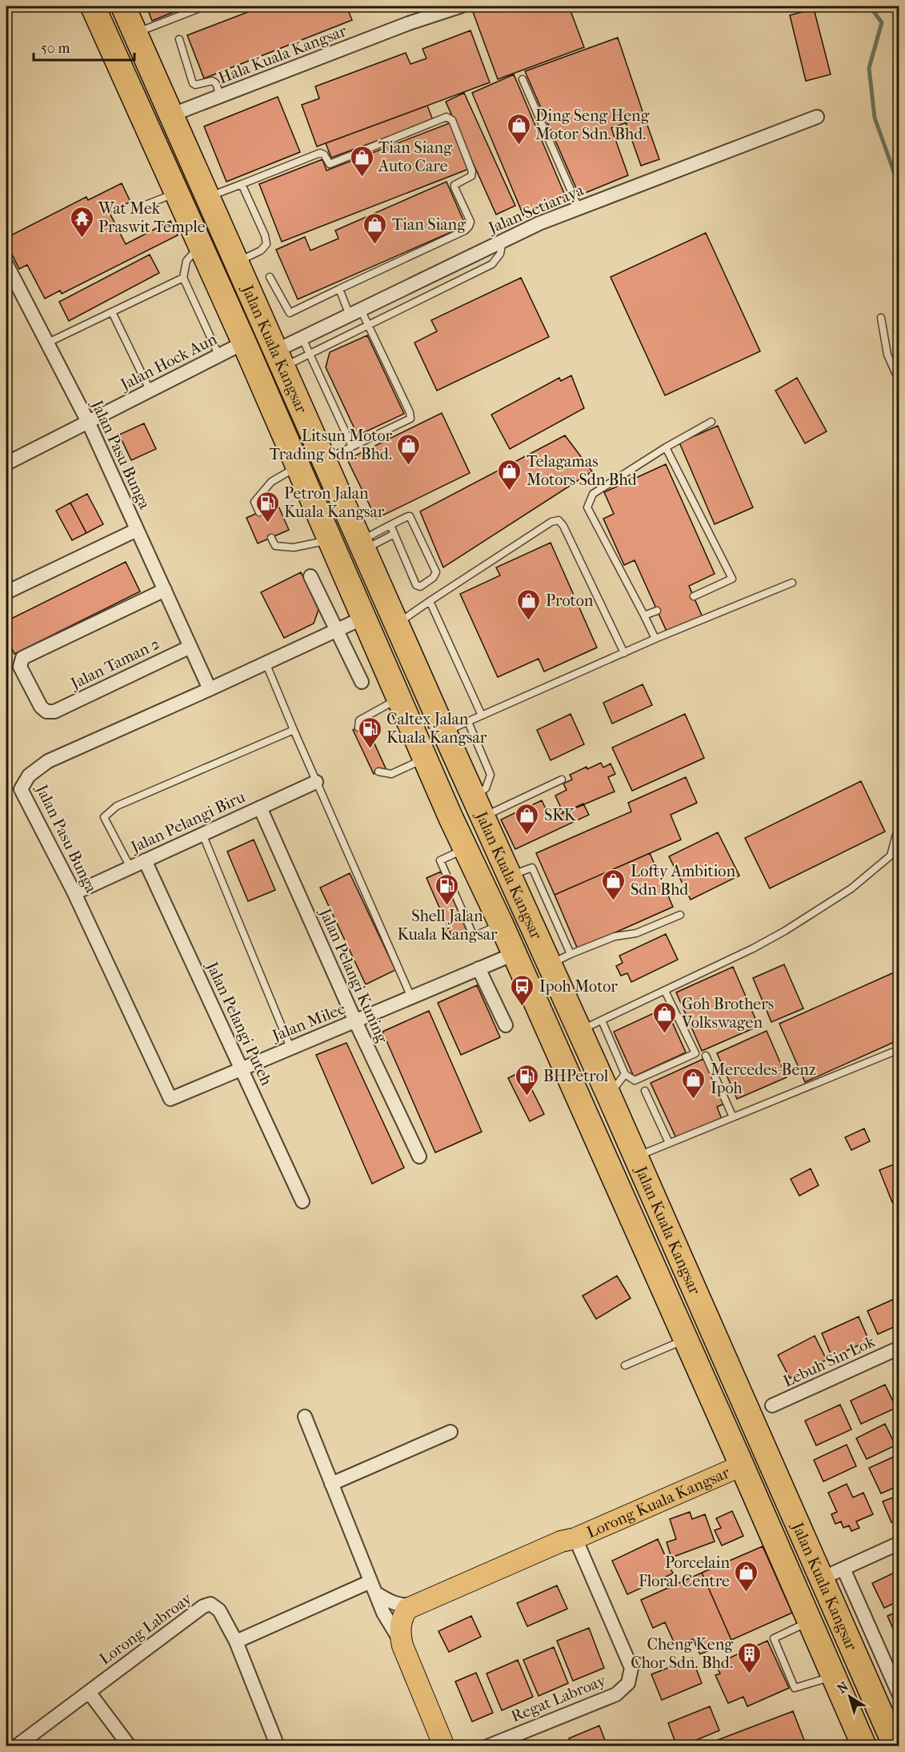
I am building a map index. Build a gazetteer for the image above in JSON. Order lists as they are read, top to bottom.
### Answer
{
  "streets": {
    "highway": ["Jalan Kuala Kangsar"],
    "main road": ["Lorong Kuala Kangsar"],
    "street": [
      "Hala Kuala Kangsar",
      "Jalan Setiaraya",
      "Jalan Hock Aun",
      "Jalan Pasu Bunga",
      "Jalan Taman 2",
      "Jalan Pelangi Biru",
      "Jalan Pelangi Kuning",
      "Jalan Milee",
      "Jalan Pelangi Puteh",
      "Lebuh Sin Lok",
      "Lorong Labroay",
      "Regat Labroay"
    ]
  },
  "crossings": [
    ["Hala Kuala Kangsar", "Jalan Kuala Kangsar"],
    ["Jalan Setiaraya", "Jalan Kuala Kangsar"],
    ["Jalan Kuala Kangsar", "Jalan Hock Aun"],
    ["Jalan Kuala Kangsar", "Jalan Pasu Bunga"],
    ["Jalan Kuala Kangsar", "Jalan Milee"],
    ["Jalan Kuala Kangsar", "Lorong Kuala Kangsar"],
    ["Jalan Hock Aun", "Jalan Pasu Bunga"],
    ["Jalan Pasu Bunga", "Jalan Taman 2"],
    ["Jalan Pasu Bunga", "Jalan Pelangi Biru"],
    ["Jalan Pasu Bunga", "Jalan Milee"],
    ["Jalan Pelangi Biru", "Jalan Pelangi Kuning"],
    ["Jalan Pelangi Biru", "Jalan Pelangi Puteh"],
    ["Jalan Pelangi Kuning", "Jalan Milee"],
    ["Jalan Milee", "Jalan Pelangi Puteh"],
    ["Lorong Kuala Kangsar", "Regat Labroay"]
  ],
  "places": {
    "shop": [
      "Ding Seng Heng Motor Sdn. Bhd.",
      "Tian Siang Auto Care",
      "Tian Siang",
      "Litsun Motor Trading Sdn. Bhd.",
      "Telagamas Motors Sdn Bhd",
      "Proton",
      "SKK",
      "Lofty Ambition Sdn Bhd",
      "Goh Brothers Volkswagen",
      "Mercedes-Benz Ipoh",
      "Porcelain Floral Centre"
    ],
    "temple": ["Wat Mek Praswit Temple"],
    "fuel station": [
      "Petron Jalan Kuala Kangsar",
      "Caltex Jalan Kuala Kangsar",
      "Shell Jalan Kuala Kangsar",
      "BHPetrol"
    ],
    "bus stop": ["Ipoh Motor"],
    "building": ["Cheng Keng Chor Sdn. Bhd."]
  },
  "scale_bar": "50 m",
  "north": "top left"
}
